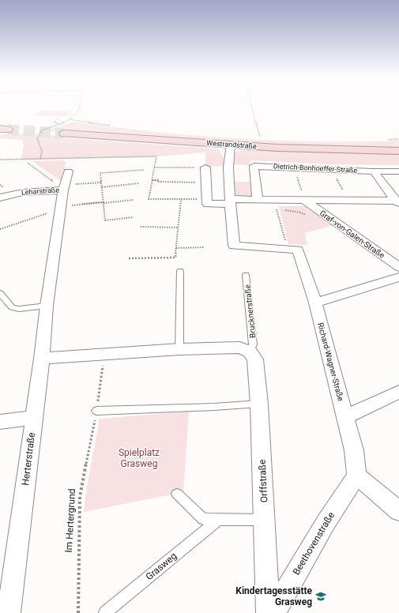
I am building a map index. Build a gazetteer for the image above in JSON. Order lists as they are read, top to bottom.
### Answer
{
  "streets": {
    "main road": ["Westrandstraße"],
    "street": [
      "Dietrich-Bonhoeffer-Straße",
      "Leharstraße",
      "Graf-von-Galen-Straße",
      "Brucknerstraße",
      "Richard-Wagner-Straße",
      "Herterstraße",
      "Orffstraße",
      "Beethovenstraße"
    ],
    "lane": ["Grasweg"],
    "path": ["Im Hertergrund"]
  },
  "crossings": [
    ["Leharstraße", "Herterstraße"],
    ["Brucknerstraße", "Herterstraße"],
    ["Brucknerstraße", "Orffstraße"],
    ["Brucknerstraße", "Im Hertergrund"],
    ["Richard-Wagner-Straße", "Beethovenstraße"]
  ],
  "parks": ["Spielplatz Grasweg"],
  "places": {
    "school or university": ["Kindertagesstätte Grasweg"]
  }
}
